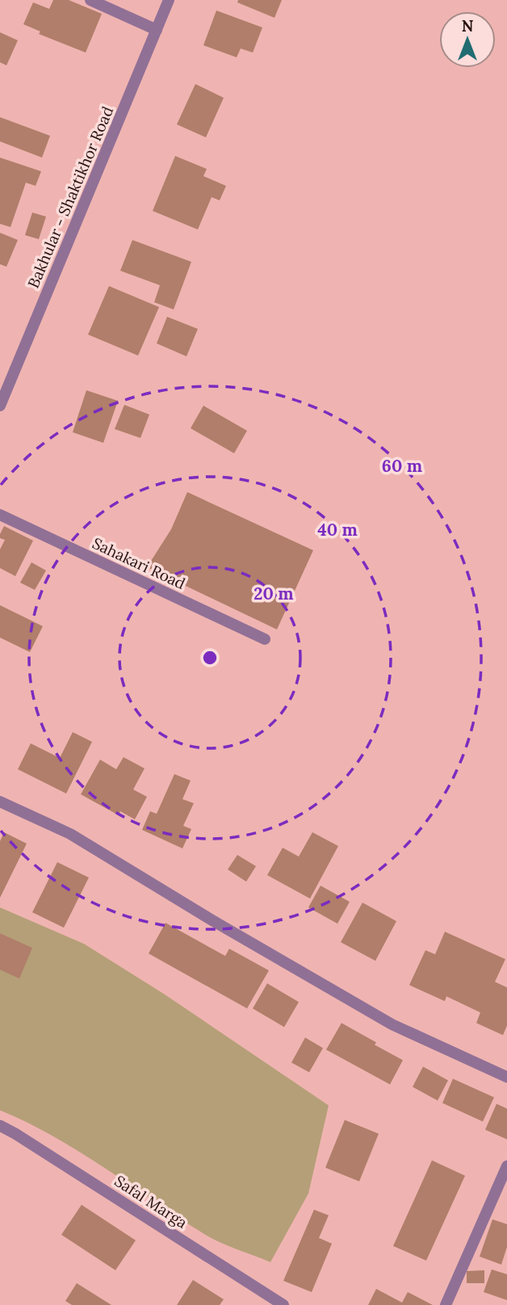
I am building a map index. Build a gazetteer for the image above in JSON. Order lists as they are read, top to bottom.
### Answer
{
  "streets": {
    "street": ["Bakhular - Shaktikhor Road", "Sahakari Road", "Safal Marga"]
  },
  "north": "top",
  "rings": ["60 m", "40 m", "20 m"]
}
